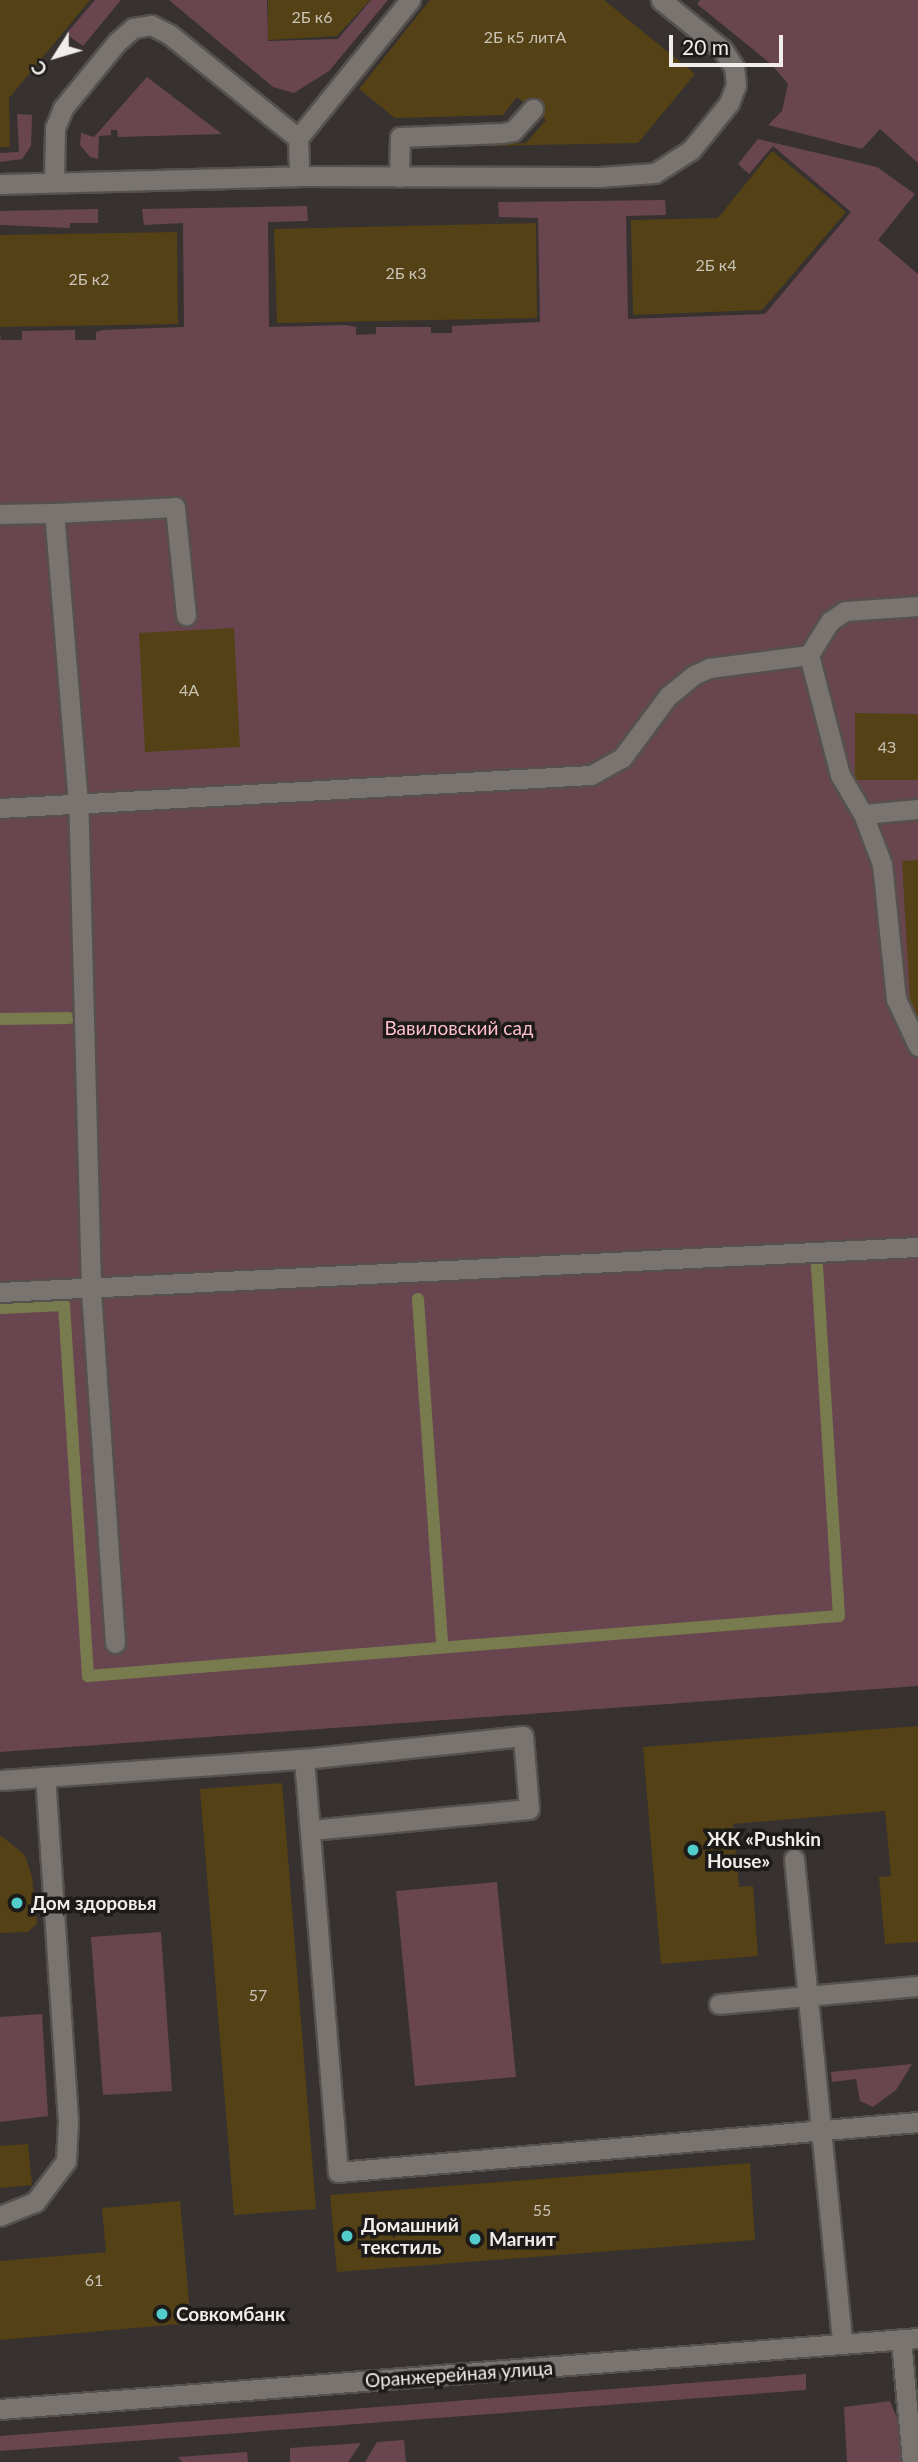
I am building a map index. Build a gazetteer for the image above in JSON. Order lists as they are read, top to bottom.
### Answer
{
  "streets": {
    "street": ["Оранжерейная улица"]
  },
  "parks": ["Вавиловский сад"],
  "places": [
    "ЖК «Pushkin House»",
    "Дом здоровья",
    "Домашний текстиль",
    "Магнит",
    "Совкомбанк"
  ],
  "house_numbers": [
    "2Б к6",
    "2Б к5 литА",
    "2Б к4",
    "2Б к3",
    "2Б к2",
    "4А",
    "4З",
    "57",
    "55",
    "61"
  ],
  "scale_bar": "20 m",
  "north": "bottom left"
}
